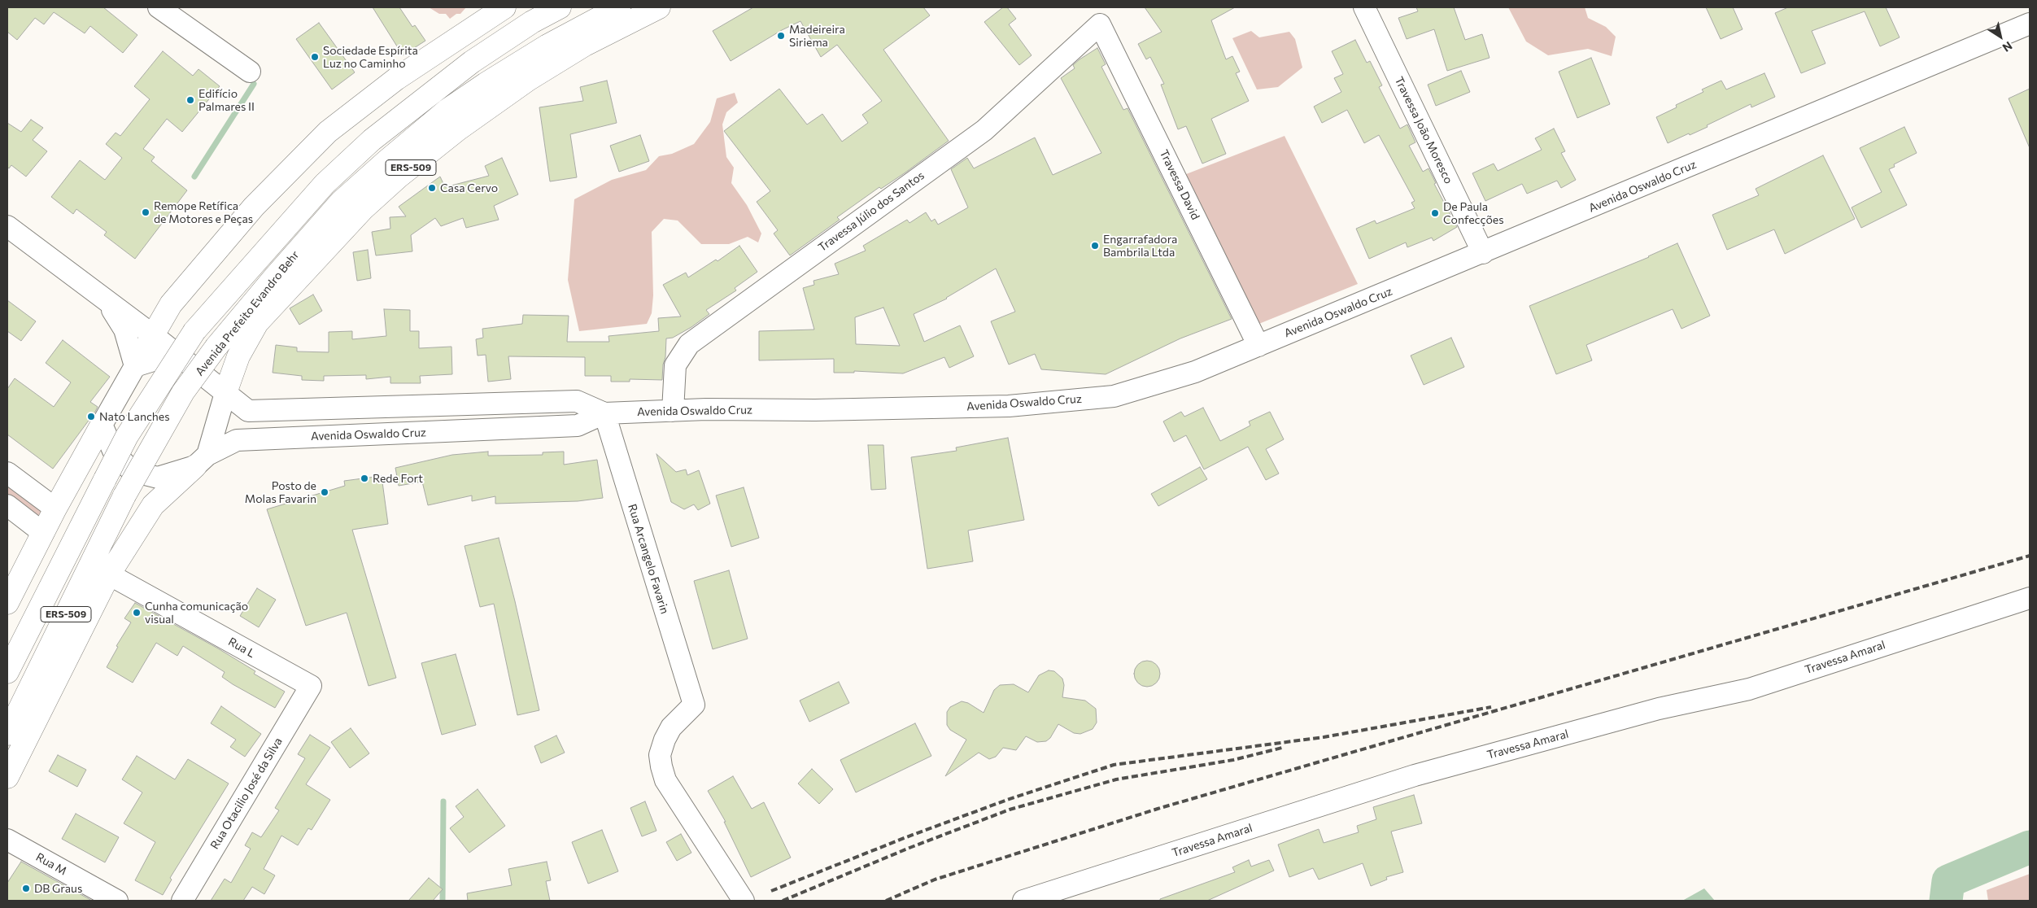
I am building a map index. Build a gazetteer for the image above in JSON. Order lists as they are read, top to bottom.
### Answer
{
  "streets": {
    "highway": ["ERS-509", "Avenida Prefeito Evandro Behr"],
    "street": [
      "Travessa João Moresco",
      "Travessa David",
      "Avenida Oswaldo Cruz",
      "Travessa Júlio dos Santos",
      "Rua Arcangelo Favarin",
      "Rua L",
      "Travessa Amaral",
      "Rua Otacilio José da Silva",
      "Rua M"
    ]
  },
  "crossings": [
    ["Travessa João Moresco", "Avenida Oswaldo Cruz"],
    ["ERS-509", "Avenida Oswaldo Cruz"],
    ["ERS-509", "Rua L"],
    ["Travessa David", "Avenida Oswaldo Cruz"],
    ["Travessa David", "Travessa Júlio dos Santos"],
    ["Avenida Oswaldo Cruz", "Travessa Júlio dos Santos"],
    ["Avenida Oswaldo Cruz", "Rua Arcangelo Favarin"],
    ["Rua L", "Rua Otacilio José da Silva"]
  ],
  "places": [
    "Madeireira Siriema",
    "Sociedade Espírita Luz no Caminho",
    "Edifício Palmares II",
    "Casa Cervo",
    "Remope Retífica de Motores e Peças",
    "De Paula Confecções",
    "Engarrafadora Bambrila Ltda",
    "Nato Lanches",
    "Rede Fort",
    "Posto de Molas Favarin",
    "Cunha comunicação visual",
    "DB Graus"
  ],
  "north": "bottom right"
}
